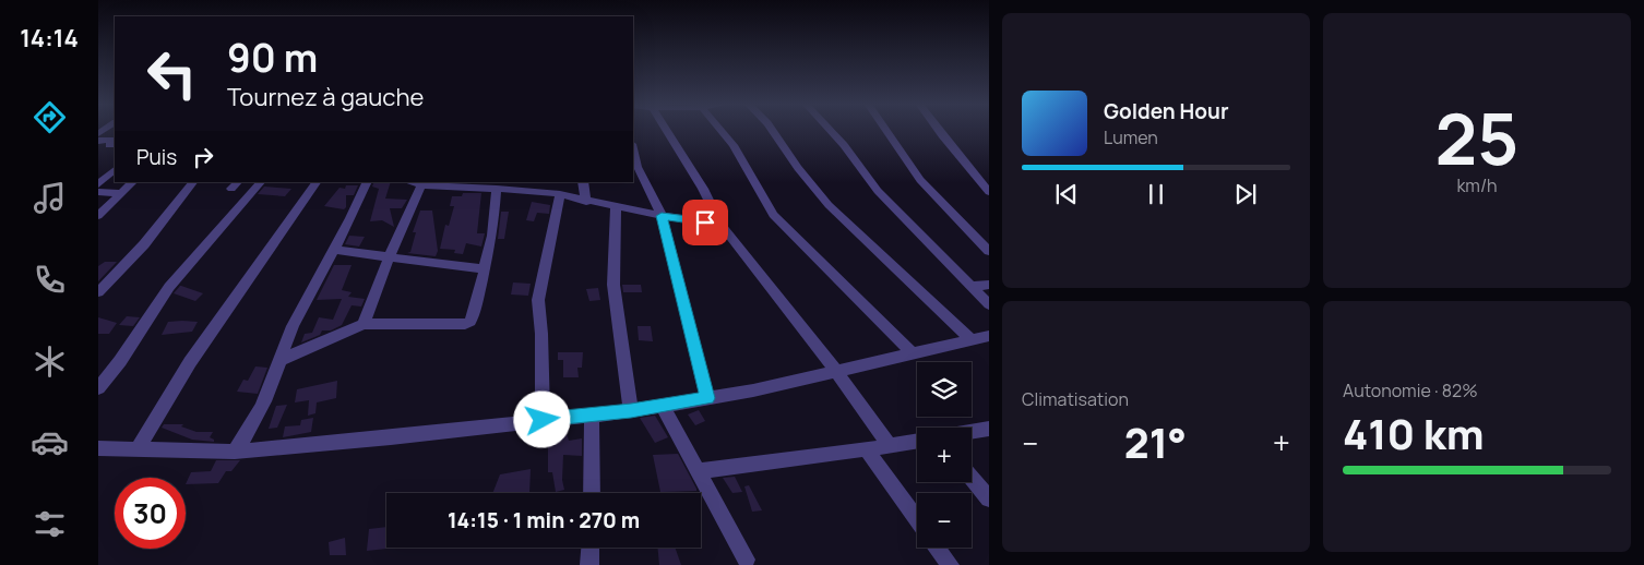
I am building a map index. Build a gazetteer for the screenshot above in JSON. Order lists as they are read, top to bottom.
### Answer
{
  "page": {
    "tabs": "14:14",
    "tile": [
      ["25", "km/h"],
      "Climatisation",
      ["Autonomie · 82%", "410 km"]
    ],
    "turn": ["90 m", "Tournez à gauche"],
    "song": ["Golden Hour", "Lumen"],
    "then": "Puis",
    "map_buttons": ["+", "−"],
    "heat": ["−", "21°", "+"],
    "limit": "30",
    "trip": "14:15 · 1 min · 270 m"
  }
}
